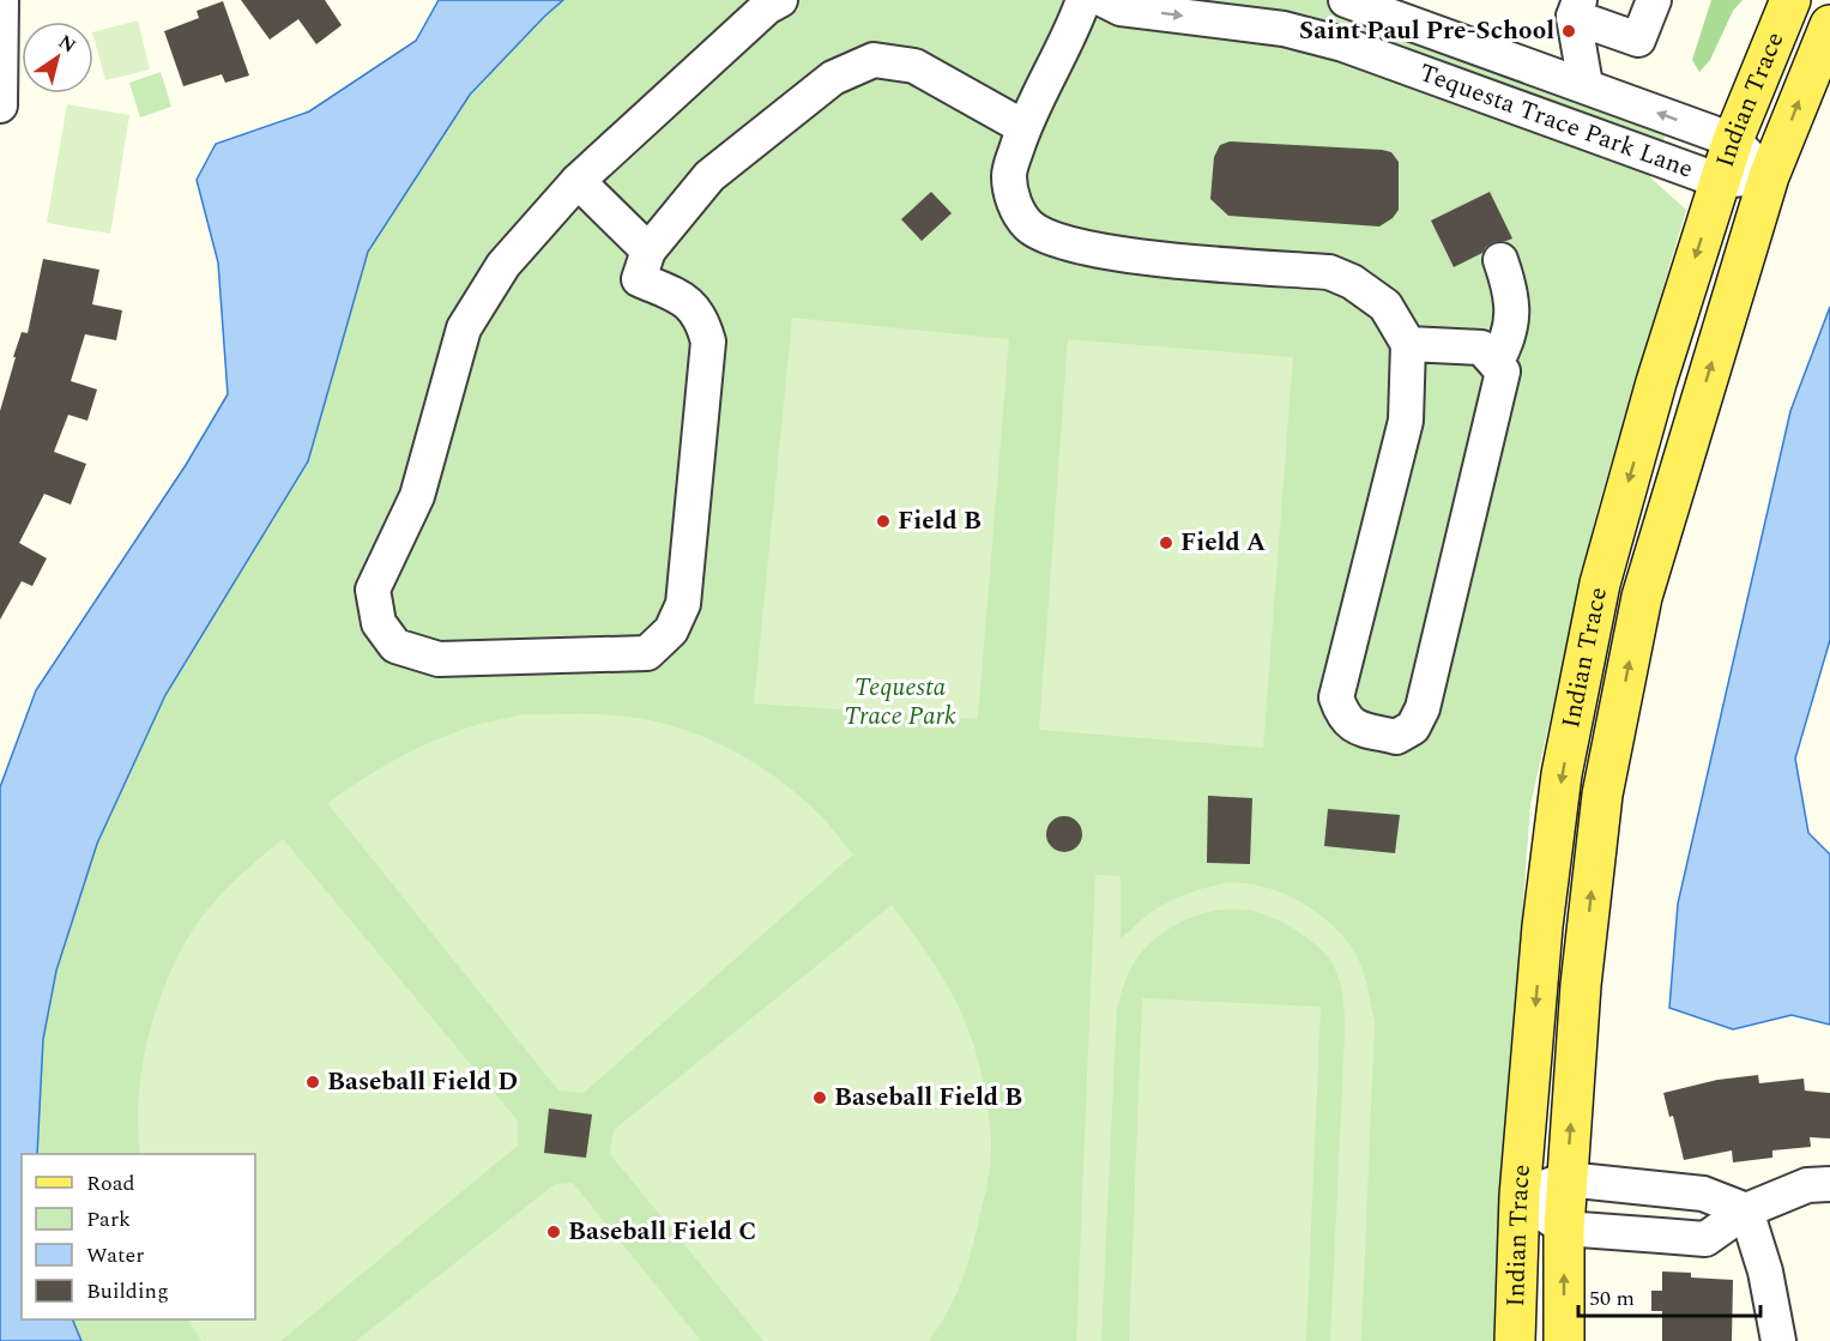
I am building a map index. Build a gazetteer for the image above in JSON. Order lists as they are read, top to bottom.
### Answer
{
  "streets": {
    "main road": ["Indian Trace"],
    "street": ["Tequesta Trace Park Lane"]
  },
  "crossings": [
    ["Indian Trace", "Tequesta Trace Park Lane"]
  ],
  "parks": ["Tequesta Trace Park"],
  "places": [
    "Saint Paul Pre-School",
    "Field B",
    "Field A",
    "Baseball Field D",
    "Baseball Field B",
    "Baseball Field C"
  ],
  "legend": [
    "Road",
    "Park",
    "Water",
    "Building"
  ],
  "scale_bar": "50 m",
  "north": "top right"
}
